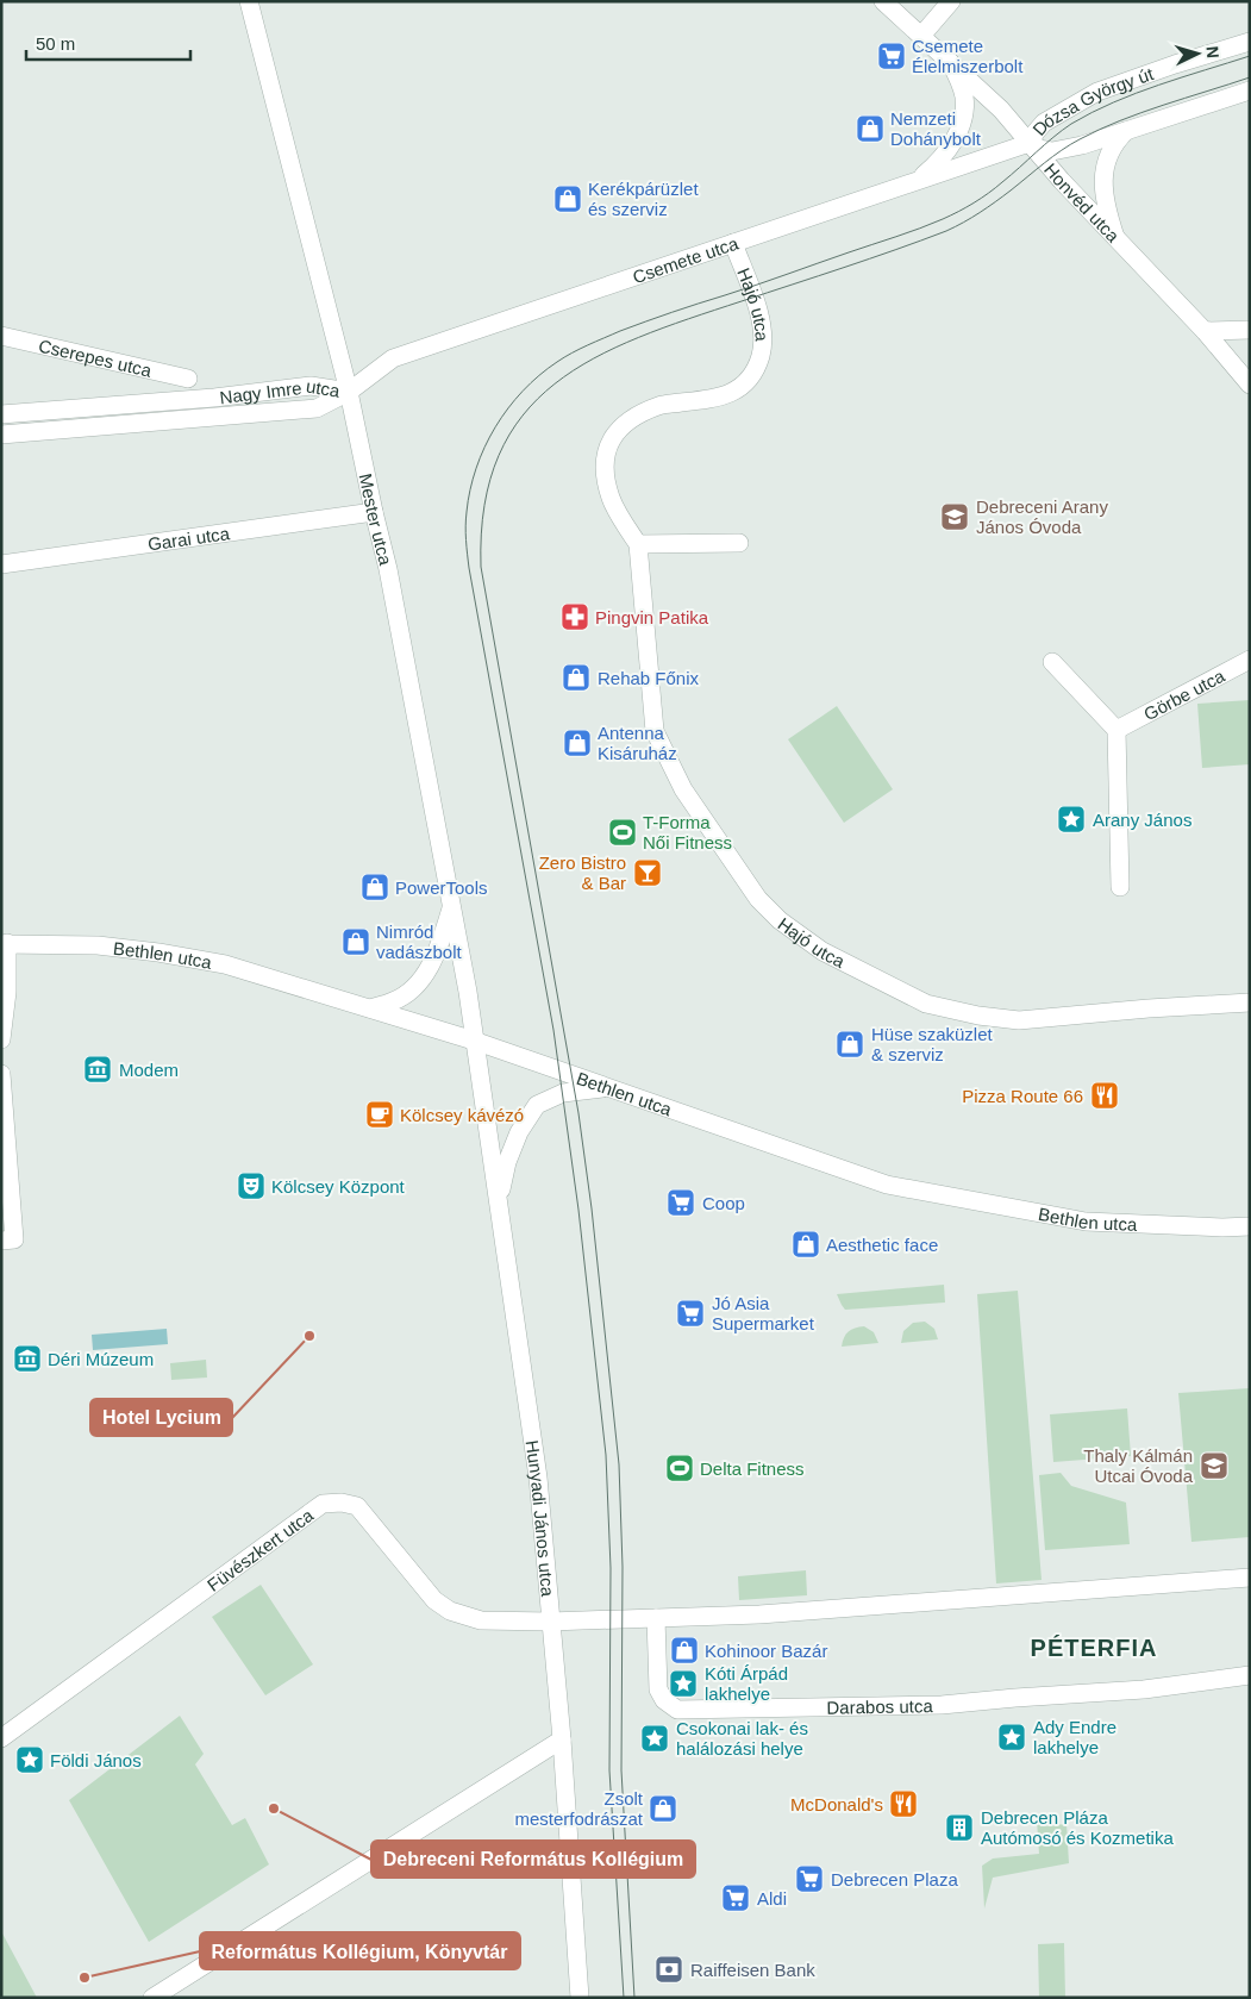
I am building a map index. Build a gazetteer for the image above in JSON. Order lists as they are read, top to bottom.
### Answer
{
  "streets": {
    "street": [
      "Dózsa György út",
      "Honvéd utca",
      "Csemete utca",
      "Hajó utca",
      "Cserepes utca",
      "Nagy Imre utca",
      "Mester utca",
      "Garai utca",
      "Görbe utca",
      "Bethlen utca",
      "Hunyadi János utca",
      "Füvészkert utca",
      "Darabos utca"
    ]
  },
  "crossings": [
    ["Dózsa György út", "Honvéd utca"],
    ["Dózsa György út", "Csemete utca"],
    ["Honvéd utca", "Csemete utca"],
    ["Csemete utca", "Hajó utca"],
    ["Csemete utca", "Nagy Imre utca"],
    ["Csemete utca", "Mester utca"],
    ["Nagy Imre utca", "Mester utca"],
    ["Mester utca", "Garai utca"],
    ["Mester utca", "Bethlen utca"],
    ["Mester utca", "Hunyadi János utca"],
    ["Bethlen utca", "Hunyadi János utca"],
    ["Hunyadi János utca", "Füvészkert utca"]
  ],
  "districts": ["PÉTERFIA"],
  "places": {
    "supermarket": [
      "Csemete Élelmiszerbolt",
      "Coop",
      "Jó Asia Supermarket",
      "Debrecen Plaza",
      "Aldi"
    ],
    "shop": [
      "Nemzeti Dohánybolt",
      "Kerékpárüzlet és szerviz",
      "Rehab Főnix",
      "Antenna Kisáruház",
      "PowerTools",
      "Nimród vadászbolt",
      "Hüse szaküzlet & szerviz",
      "Aesthetic face",
      "Kohinoor Bazár",
      "Zsolt mesterfodrászat"
    ],
    "school or university": ["Debreceni Arany János Óvoda", "Thaly Kálmán Utcai Óvoda"],
    "pharmacy": ["Pingvin Patika"],
    "place": [
      "Arany János",
      "Kóti Árpád lakhelye",
      "Ady Endre lakhelye",
      "Csokonai lak- és halálozási helye",
      "Földi János"
    ],
    "sports": ["T-Forma Női Fitness", "Delta Fitness"],
    "bar": ["Zero Bistro & Bar"],
    "museum": ["Modem", "Déri Múzeum"],
    "restaurant": ["Pizza Route 66", "McDonald's"],
    "cafe": ["Kölcsey kávézó"],
    "theatre": ["Kölcsey Központ"],
    "other": ["Hotel Lycium", "Debreceni Református Kollégium", "Református Kollégium, Könyvtár"],
    "building": ["Debrecen Pláza Autómosó és Kozmetika"],
    "bank": ["Raiffeisen Bank"]
  },
  "scale_bar": "50 m",
  "north": "right"
}
